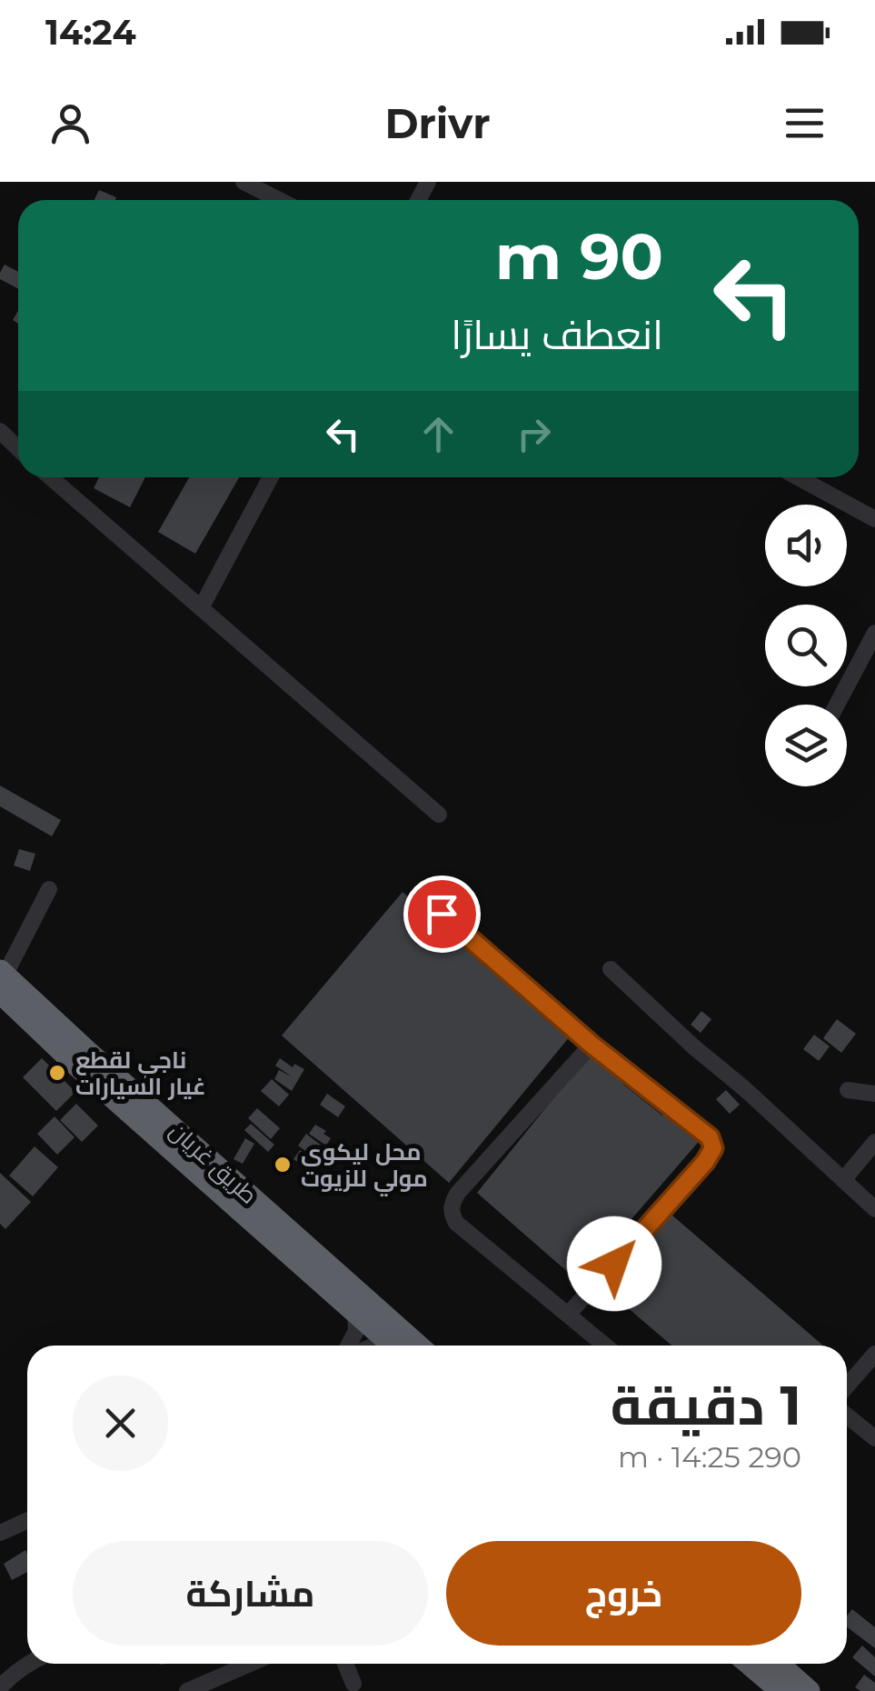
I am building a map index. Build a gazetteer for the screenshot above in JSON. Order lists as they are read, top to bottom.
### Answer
{
  "streets": {
    "highway": ["طريق غريان"]
  },
  "places": ["ناجي لقطع غيار السيارات", "محل ليكوي مولي للزيوت"],
  "page": {
    "status": "14:24",
    "header": "Drivr",
    "turn": ["90 m", "انعطف يسارًا"],
    "heading": ["1 دقيقة", "290 m · 14:25"],
    "buttons": ["خروج", "مشاركة"]
  }
}
